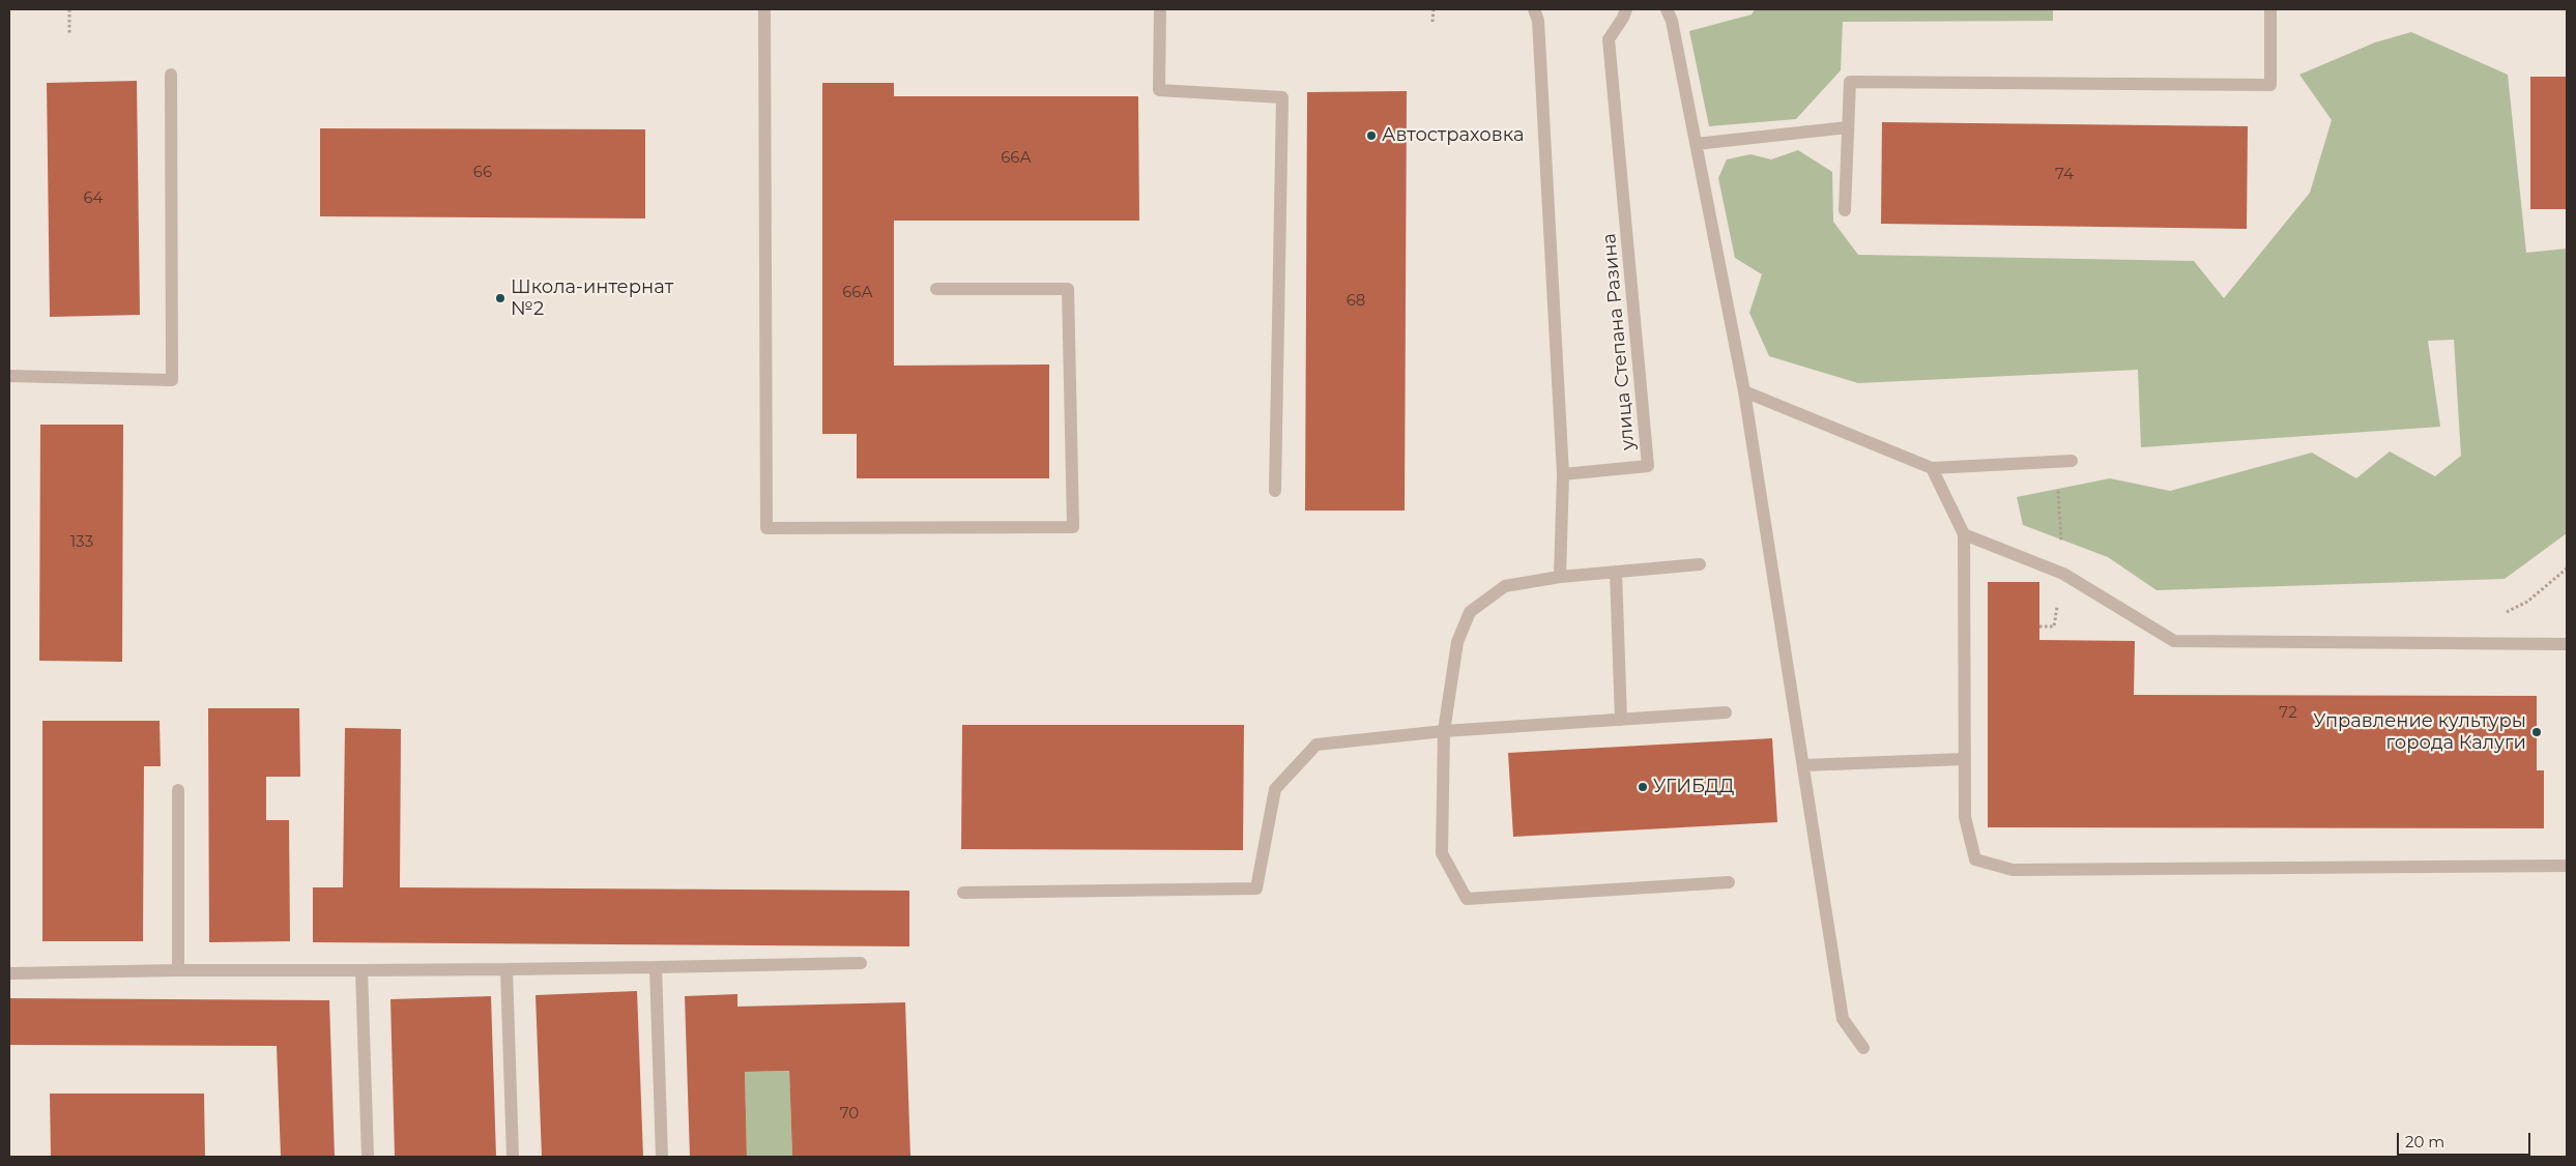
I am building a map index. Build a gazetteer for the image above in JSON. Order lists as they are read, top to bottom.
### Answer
{
  "streets": {
    "street": ["улица Степана Разина"]
  },
  "places": [
    "Автостраховка",
    "Школа-интернат №2",
    "Управление культуры города Калуги",
    "УГИБДД"
  ],
  "house_numbers": [
    "66А",
    "66",
    "74",
    "64",
    "66А",
    "68",
    "133",
    "72",
    "70"
  ],
  "scale_bar": "20 m"
}
